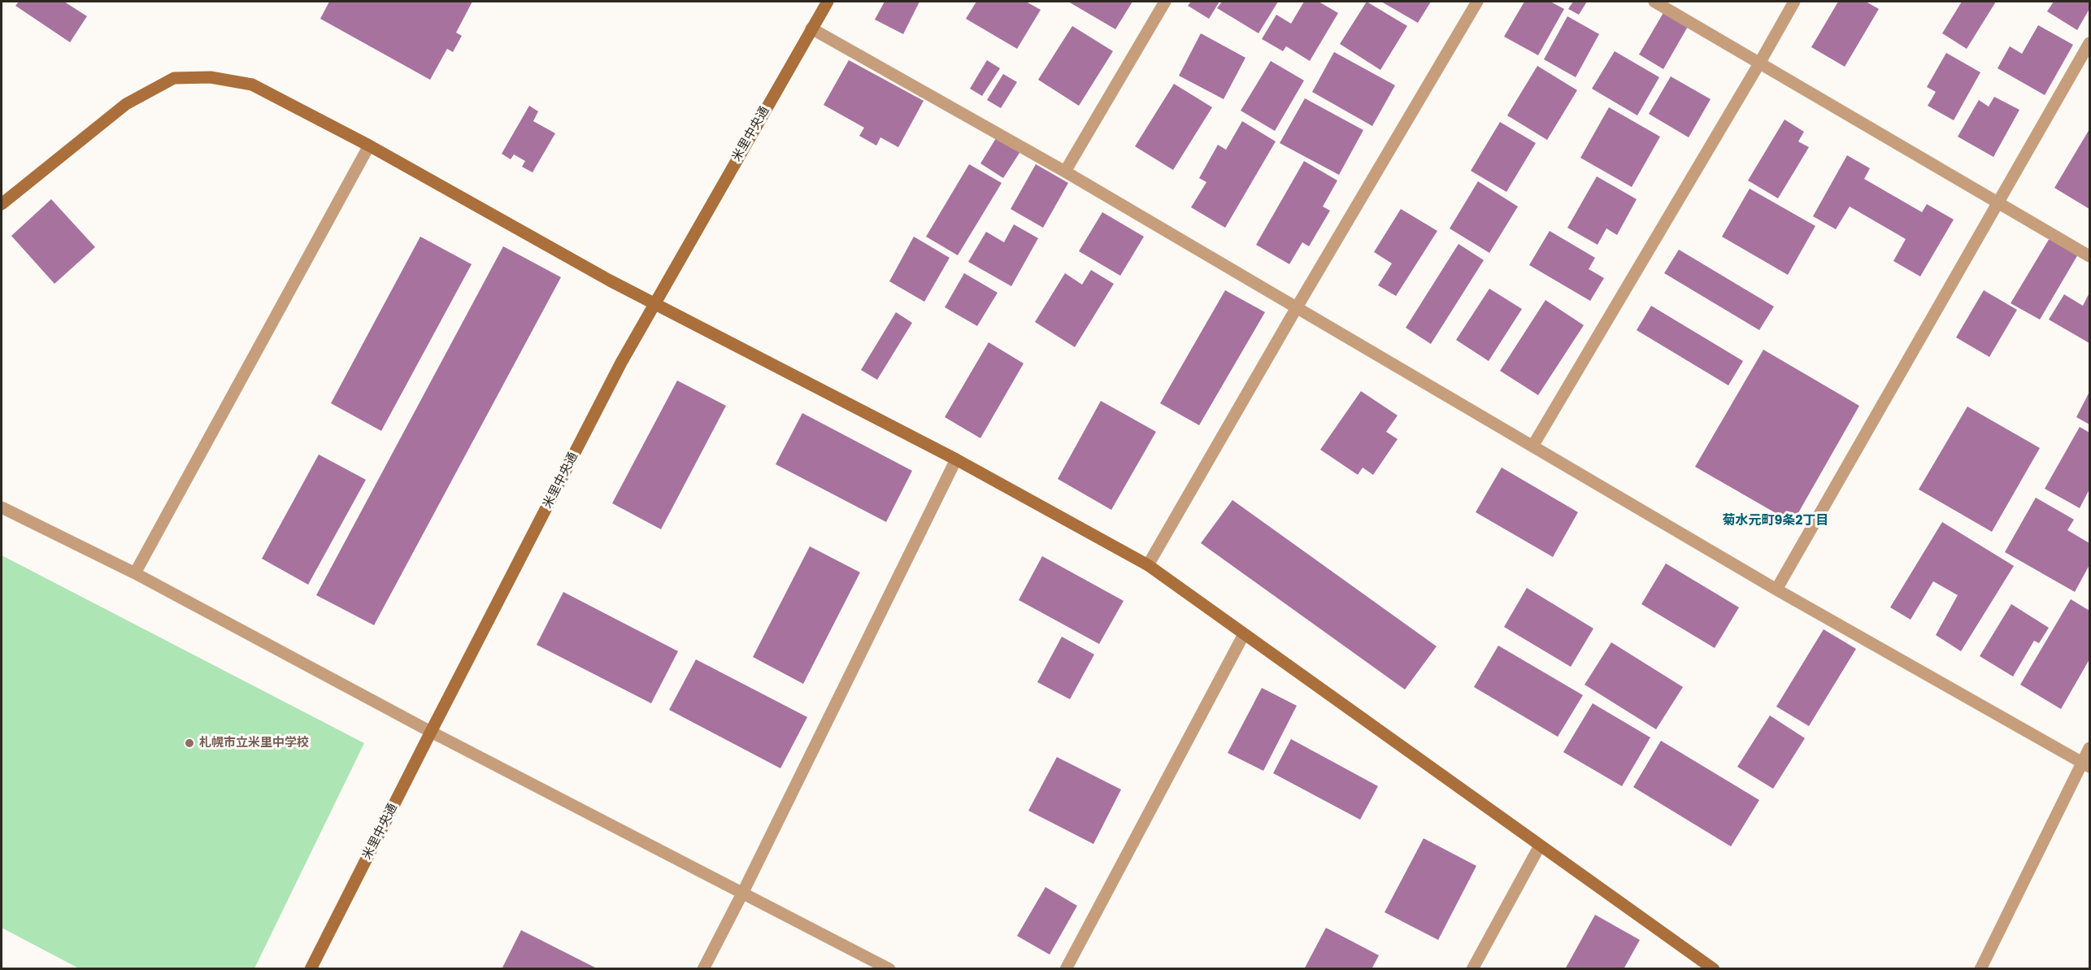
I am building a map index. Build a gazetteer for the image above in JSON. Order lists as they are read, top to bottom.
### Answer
{
  "streets": {
    "street": ["米里中央通"]
  },
  "districts": ["菊水元町9条2丁目"],
  "places": ["札幌市立米里中学校"]
}
